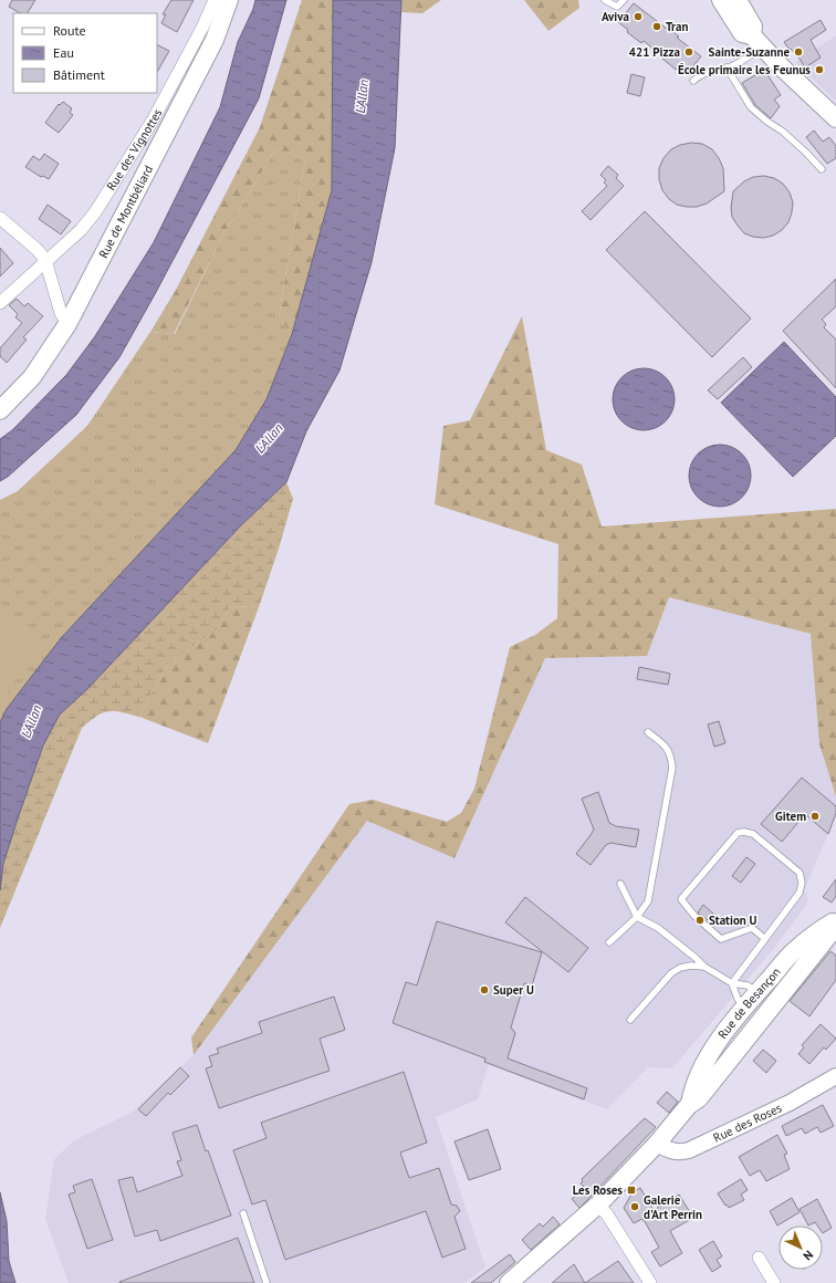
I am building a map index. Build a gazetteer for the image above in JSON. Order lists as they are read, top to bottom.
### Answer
{
  "streets": {
    "main road": ["Rue de Montbéliard", "Rue de Besançon"],
    "street": ["Rue des Vignottes", "Rue des Roses"]
  },
  "crossings": [
    ["Rue de Besançon", "Rue des Roses"]
  ],
  "water": ["L'Allan"],
  "places": {
    "other": [
      "Aviva",
      "Tran",
      "421 Pizza",
      "Sainte-Suzanne",
      "École primaire les Feunus",
      "Gitem",
      "Station U",
      "Super U",
      "Galerie d'Art Perrin"
    ],
    "transit": ["Les Roses"]
  },
  "legend": ["Route", "Eau", "Bâtiment"],
  "north": "bottom right"
}
